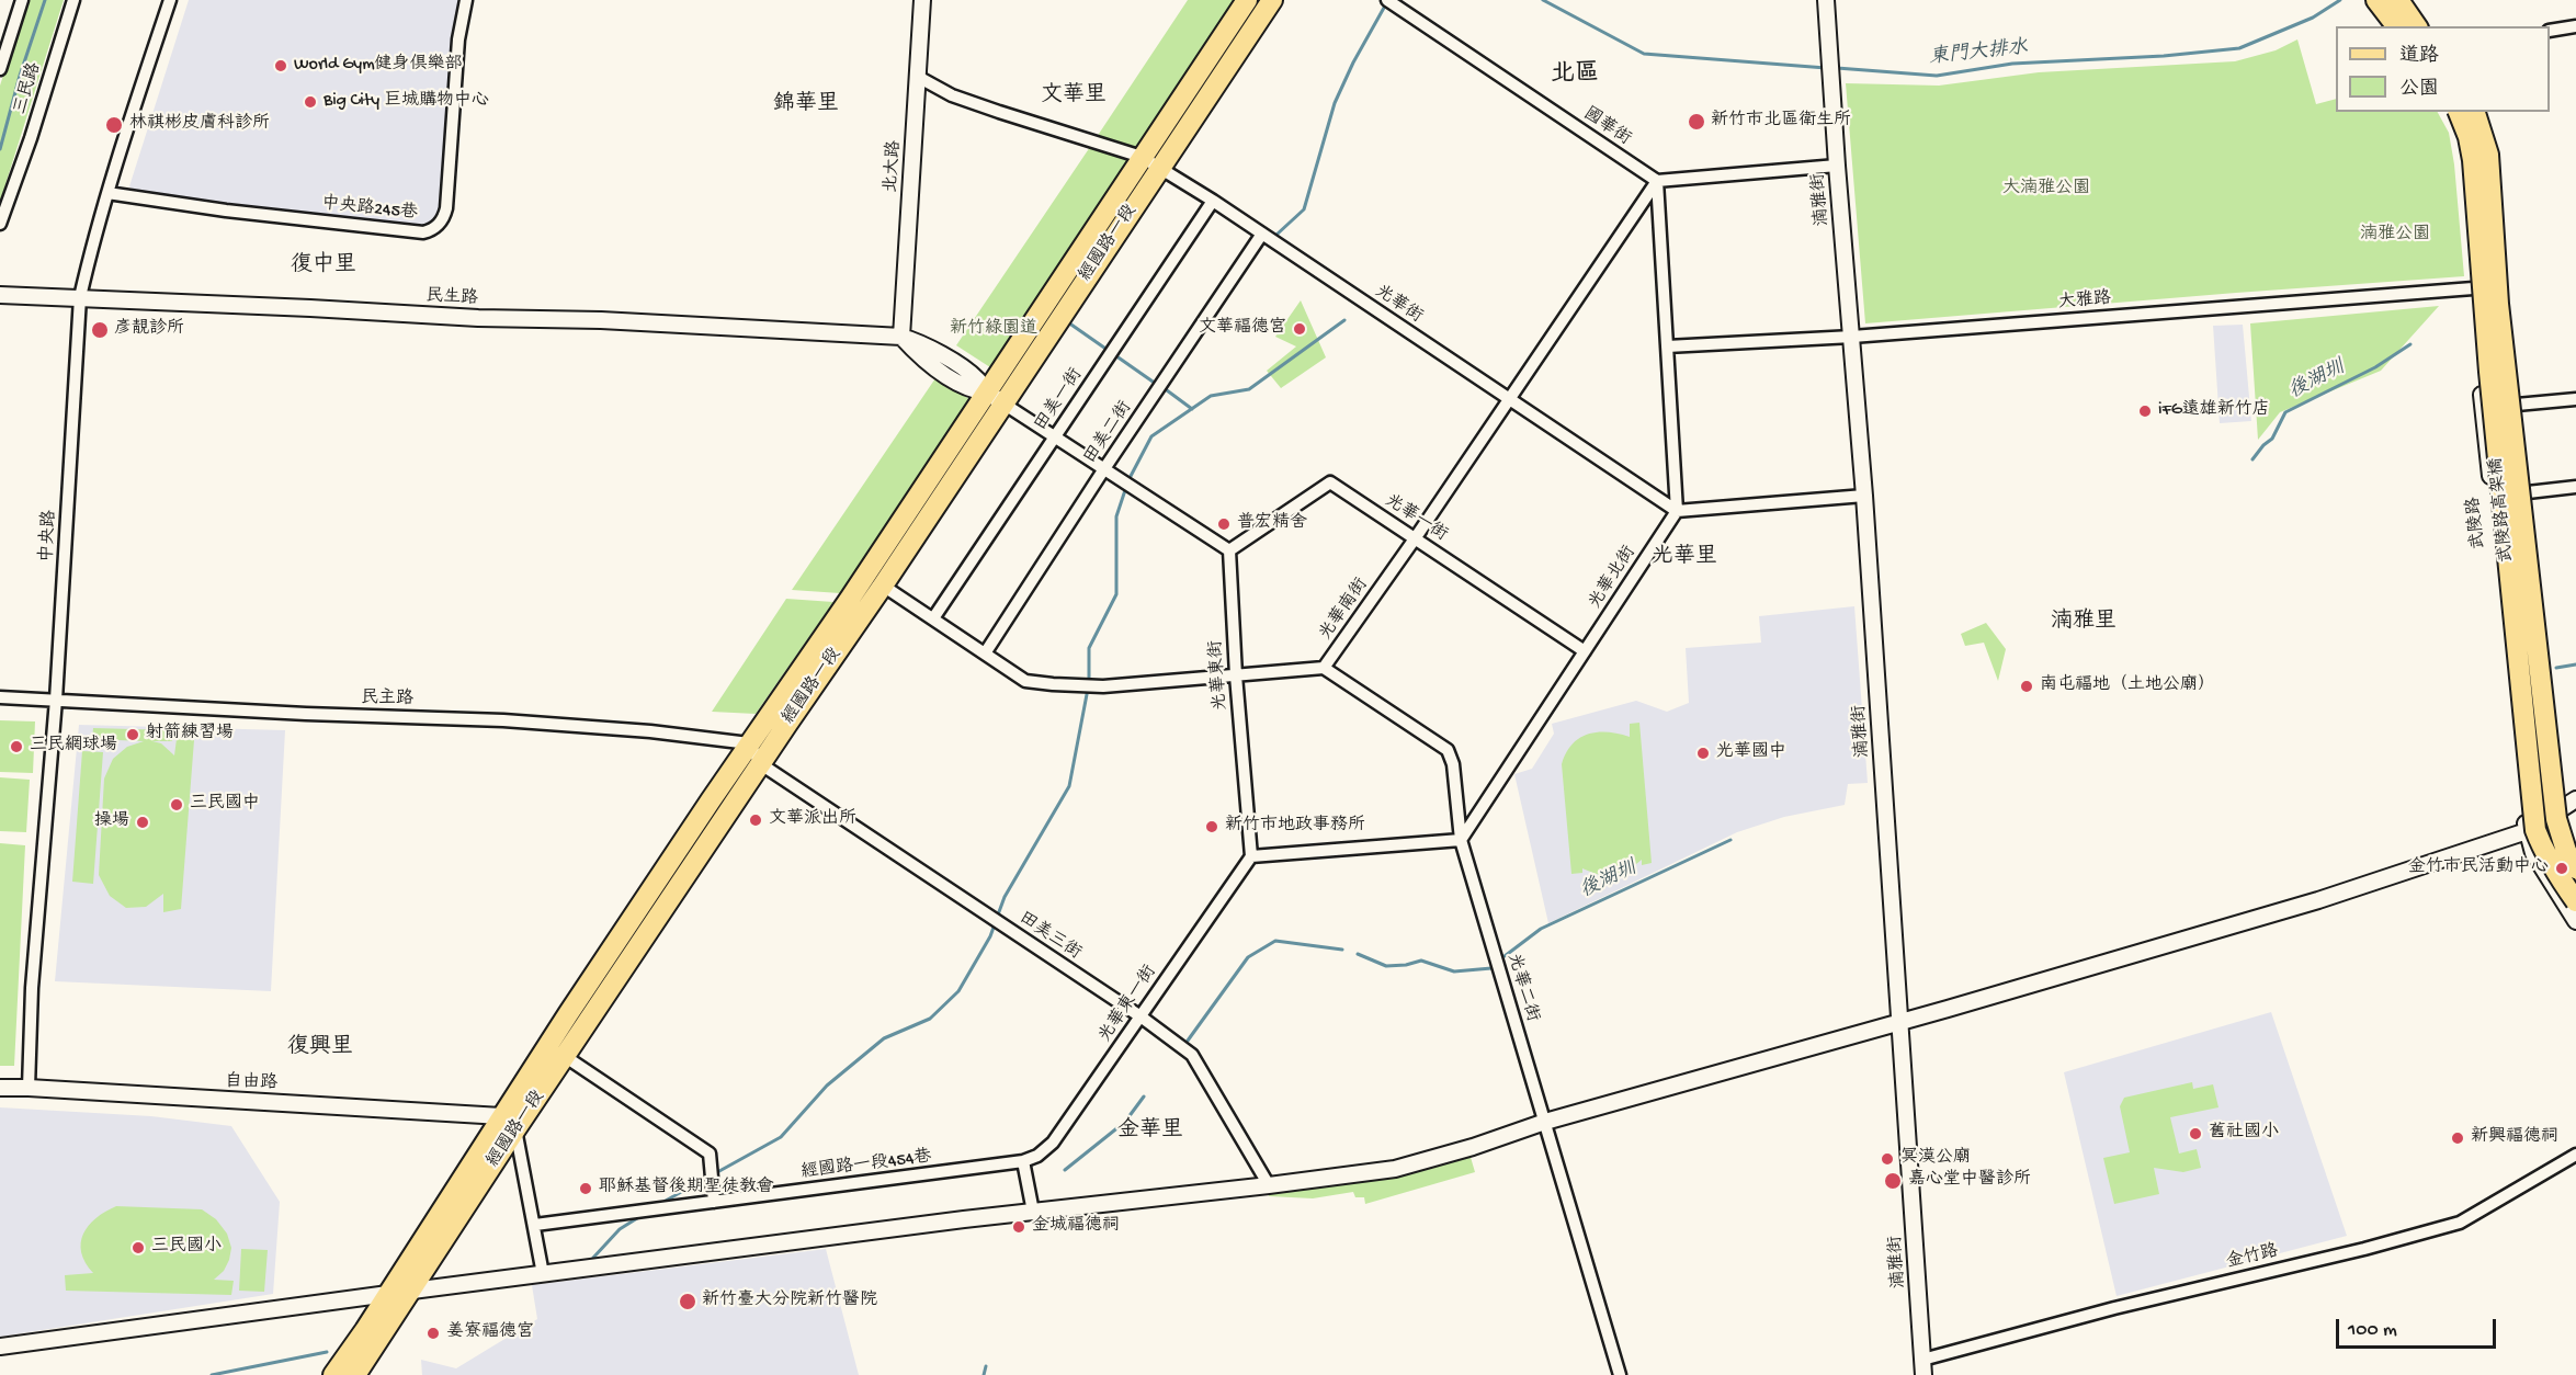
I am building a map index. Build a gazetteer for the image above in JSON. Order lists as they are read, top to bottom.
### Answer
{
  "streets": {
    "main road": ["經國路一段", "武陵路高架橋"],
    "street": [
      "三民路",
      "國華街",
      "北大路",
      "湳雅街",
      "中央路245巷",
      "民生路",
      "大雅路",
      "光華街",
      "田美一街",
      "田美二街",
      "光華一街",
      "武陵路",
      "中央路",
      "光華北街",
      "光華南街",
      "光華東街",
      "民主路",
      "田美三街",
      "光華二街",
      "光華東一街",
      "自由路",
      "經國路一段454巷",
      "金竹路"
    ]
  },
  "crossings": [
    ["國華街", "光華南街"],
    ["北大路", "民生路"],
    ["北大路", "光華街"],
    ["湳雅街", "大雅路"],
    ["湳雅街", "金竹路"],
    ["中央路245巷", "中央路"],
    ["經國路一段", "光華街"],
    ["經國路一段", "光華南街"],
    ["經國路一段", "民主路"],
    ["經國路一段", "田美三街"],
    ["經國路一段", "自由路"],
    ["民生路", "中央路"],
    ["大雅路", "武陵路"],
    ["光華街", "田美一街"],
    ["光華街", "田美二街"],
    ["光華街", "光華北街"],
    ["光華街", "光華南街"],
    ["田美一街", "光華南街"],
    ["田美二街", "光華南街"],
    ["光華一街", "光華北街"],
    ["光華一街", "光華南街"],
    ["光華一街", "光華東街"],
    ["中央路", "民主路"],
    ["中央路", "自由路"],
    ["光華北街", "光華二街"],
    ["光華南街", "光華東街"],
    ["光華南街", "光華二街"],
    ["光華東街", "光華東一街"],
    ["田美三街", "光華東一街"],
    ["光華東一街", "經國路一段454巷"]
  ],
  "districts": [
    "北區",
    "文華里",
    "錦華里",
    "復中里",
    "光華里",
    "湳雅里",
    "復興里",
    "金華里"
  ],
  "water": ["東門大排水", "後湖圳"],
  "parks": ["大湳雅公園", "湳雅公園", "新竹綠園道"],
  "places": [
    "World Gym健身俱樂部",
    "Big City 巨城購物中心",
    "新竹市北區衛生所",
    "林祺彬皮膚科診所",
    "文華福德宮",
    "彥靚診所",
    "iFG遠雄新竹店",
    "普宏精舍",
    "南屯福地（土地公廟）",
    "射箭練習場",
    "三民網球場",
    "光華國中",
    "三民國中",
    "文華派出所",
    "操場",
    "新竹市地政事務所",
    "金竹市民活動中心",
    "舊社國小",
    "新興福德祠",
    "冥漠公廟",
    "嘉心堂中醫診所",
    "耶穌基督後期聖徒教會",
    "金城福德祠",
    "三民國小",
    "新竹臺大分院新竹醫院",
    "姜寮福德宮"
  ],
  "legend": ["道路", "公園"],
  "scale_bar": "100 m"
}
